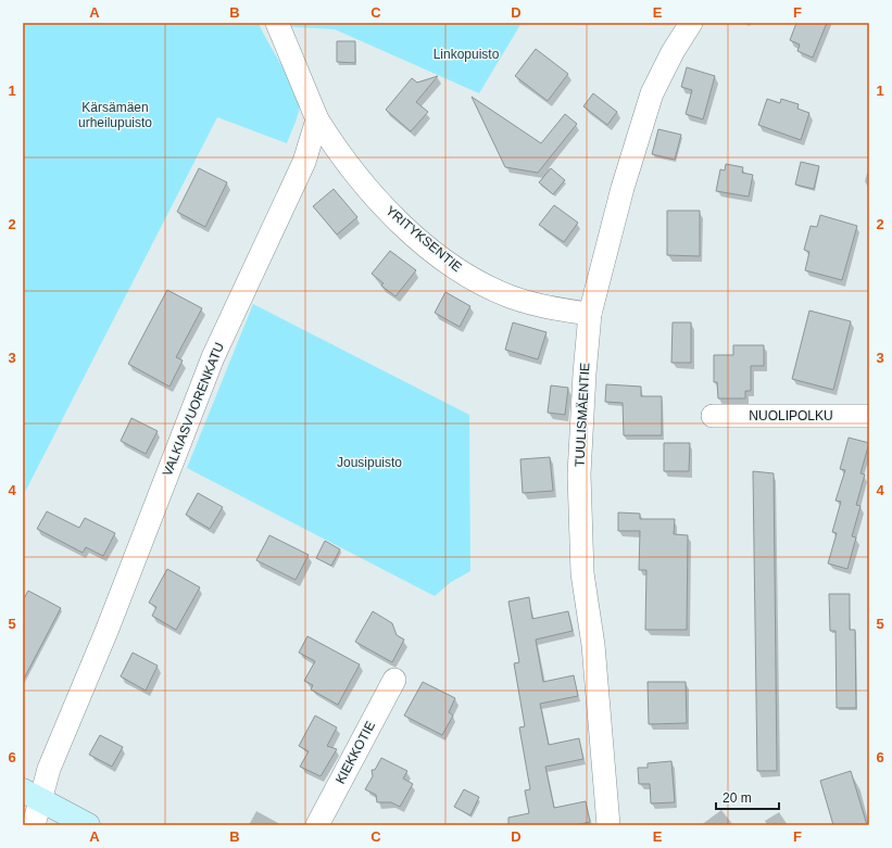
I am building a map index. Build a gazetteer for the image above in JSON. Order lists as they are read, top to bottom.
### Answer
{
  "streets": {
    "street": [
      "YRITYKSENTIE",
      "VALKIASVUORENKATU",
      "TUULISMÄENTIE",
      "NUOLIPOLKU",
      "KIEKKOTIE"
    ]
  },
  "crossings": [
    ["YRITYKSENTIE", "VALKIASVUORENKATU"],
    ["YRITYKSENTIE", "TUULISMÄENTIE"]
  ],
  "parks": ["Linkopuisto", "Kärsämäen urheilupuisto", "Jousipuisto"],
  "scale_bar": "20 m",
  "grid": {
    "columns": [
      "A",
      "B",
      "C",
      "D",
      "E",
      "F"
    ],
    "rows": [
      "1",
      "2",
      "3",
      "4",
      "5",
      "6"
    ]
  }
}
